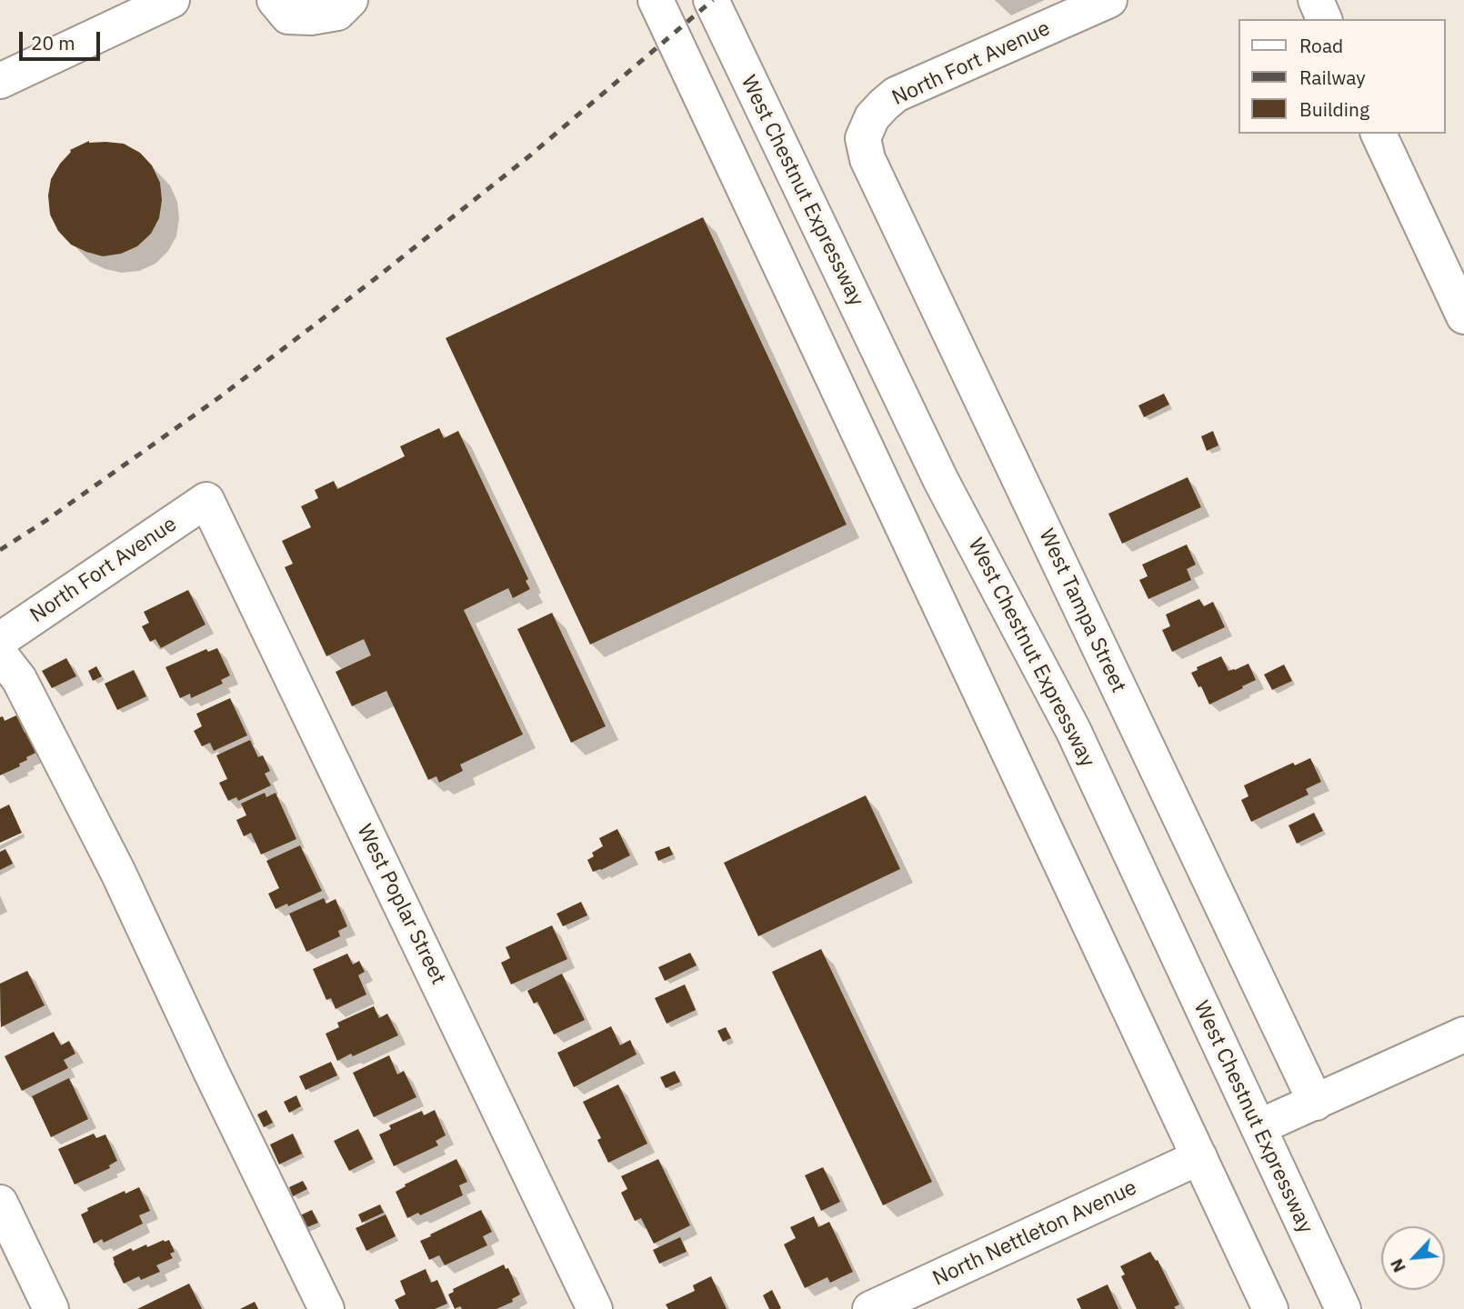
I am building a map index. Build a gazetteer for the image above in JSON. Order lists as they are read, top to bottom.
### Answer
{
  "streets": {
    "street": [
      "North Fort Avenue",
      "West Chestnut Expressway",
      "West Tampa Street",
      "West Poplar Street",
      "North Nettleton Avenue"
    ]
  },
  "crossings": [
    ["North Fort Avenue", "West Tampa Street"],
    ["North Fort Avenue", "West Poplar Street"]
  ],
  "legend": ["Road", "Railway", "Building"],
  "scale_bar": "20 m",
  "north": "bottom left"
}
